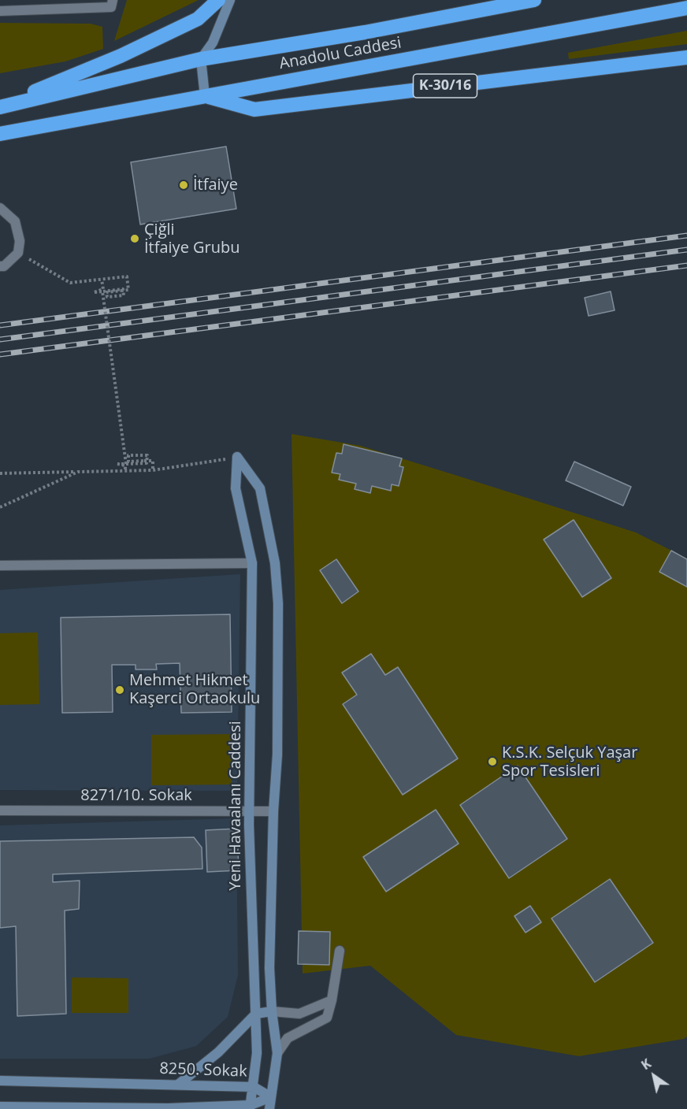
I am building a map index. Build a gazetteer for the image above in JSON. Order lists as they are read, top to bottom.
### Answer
{
  "streets": {
    "highway": ["Anadolu Caddesi", "K-30/16"],
    "street": ["8271/10. Sokak", "Yeni Havaalanı Caddesi", "8250. Sokak"]
  },
  "crossings": [
    ["Anadolu Caddesi", "K-30/16"],
    ["8271/10. Sokak", "Yeni Havaalanı Caddesi"],
    ["Yeni Havaalanı Caddesi", "8250. Sokak"]
  ],
  "places": [
    "İtfaiye",
    "Çiğli İtfaiye Grubu",
    "Mehmet Hikmet Kaşerci Ortaokulu",
    "K.S.K. Selçuk Yaşar Spor Tesisleri"
  ],
  "north": "top left"
}
